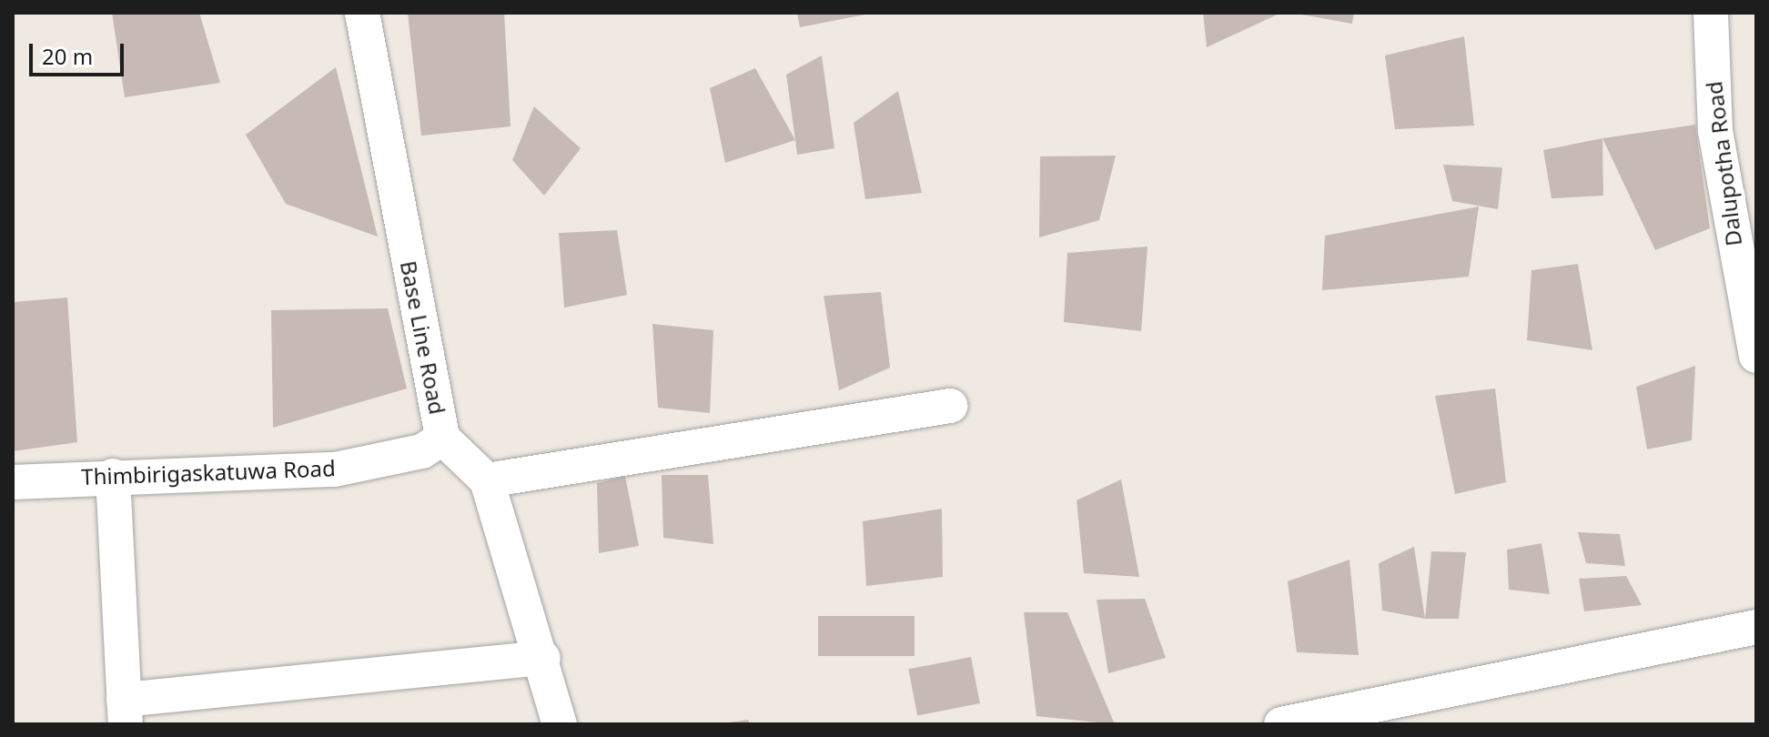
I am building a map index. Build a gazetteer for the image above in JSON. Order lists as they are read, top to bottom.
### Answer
{
  "streets": {
    "street": ["Dalupotha Road", "Base Line Road", "Thimbirigaskatuwa Road"]
  },
  "crossings": [
    ["Base Line Road", "Thimbirigaskatuwa Road"]
  ],
  "scale_bar": "20 m"
}
